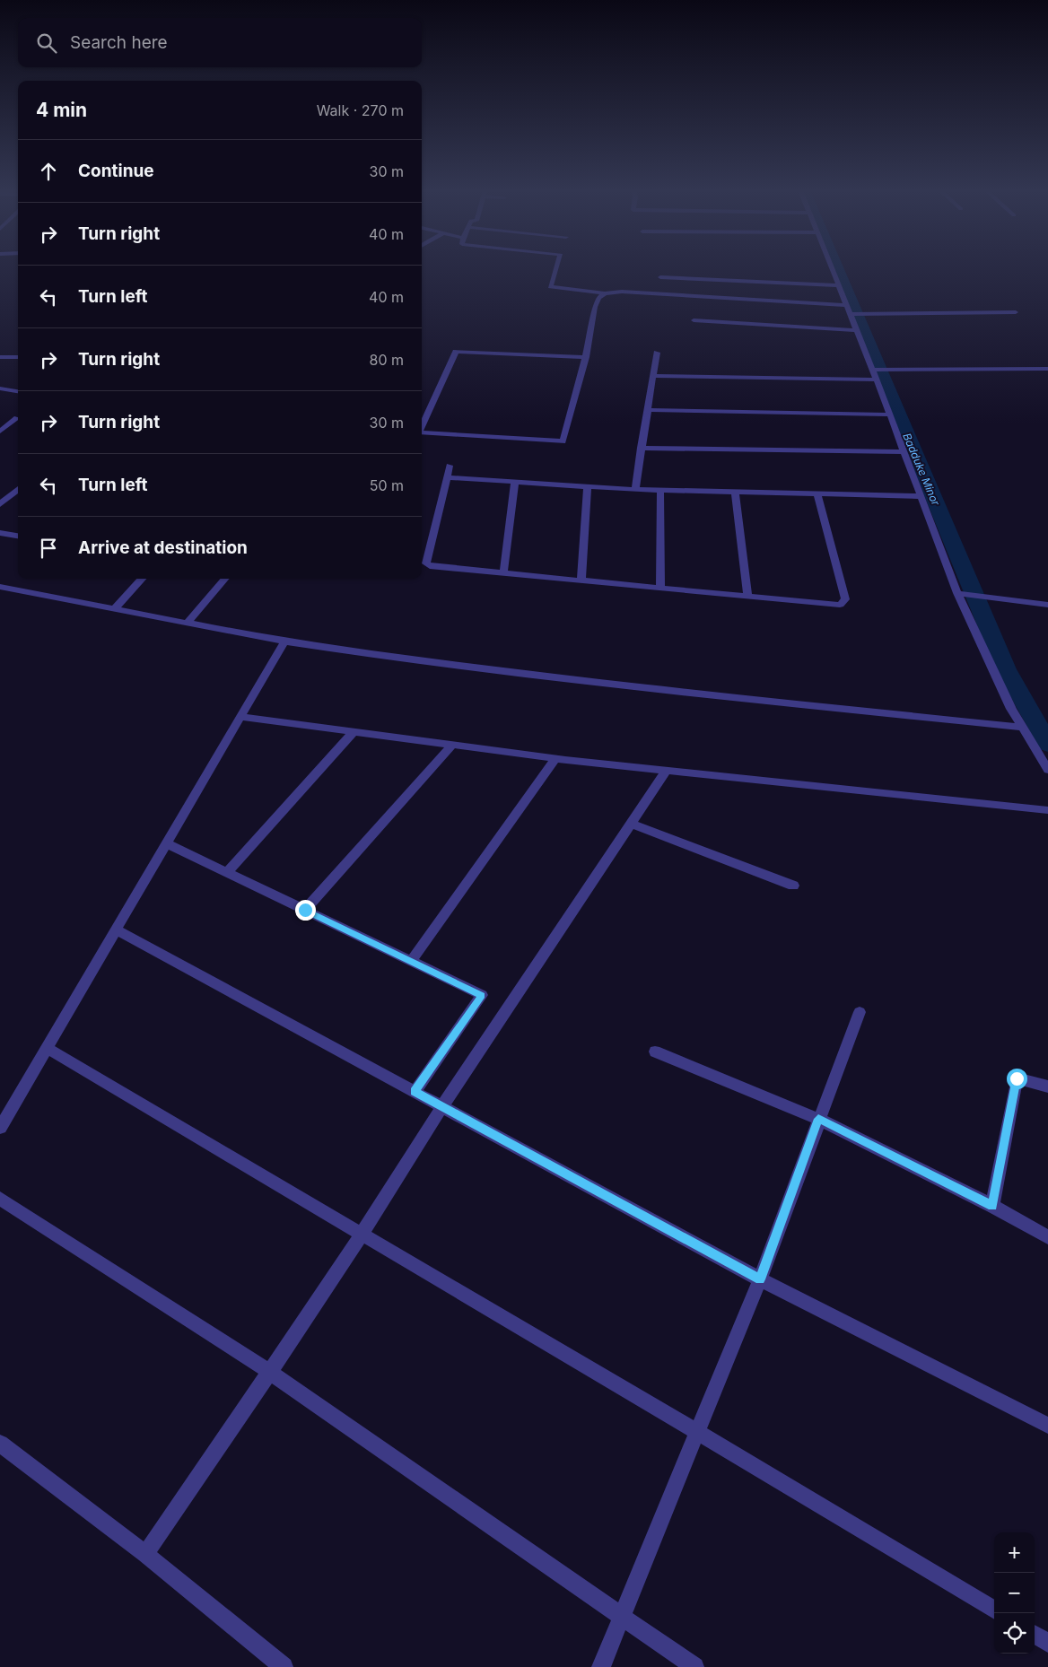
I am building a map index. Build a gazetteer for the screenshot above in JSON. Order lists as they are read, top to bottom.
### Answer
{
  "water": ["Badduke Minor"],
  "page": {
    "search": "Search here",
    "heading": ["4 min", "Walk · 270 m"],
    "list": [
      ["Continue", "30 m"],
      ["Turn right", "40 m"],
      ["Turn left", "40 m"],
      ["Turn right", "80 m"],
      ["Turn right", "30 m"],
      ["Turn left", "50 m"],
      "Arrive at destination"
    ],
    "map_buttons": ["+", "−"]
  }
}
